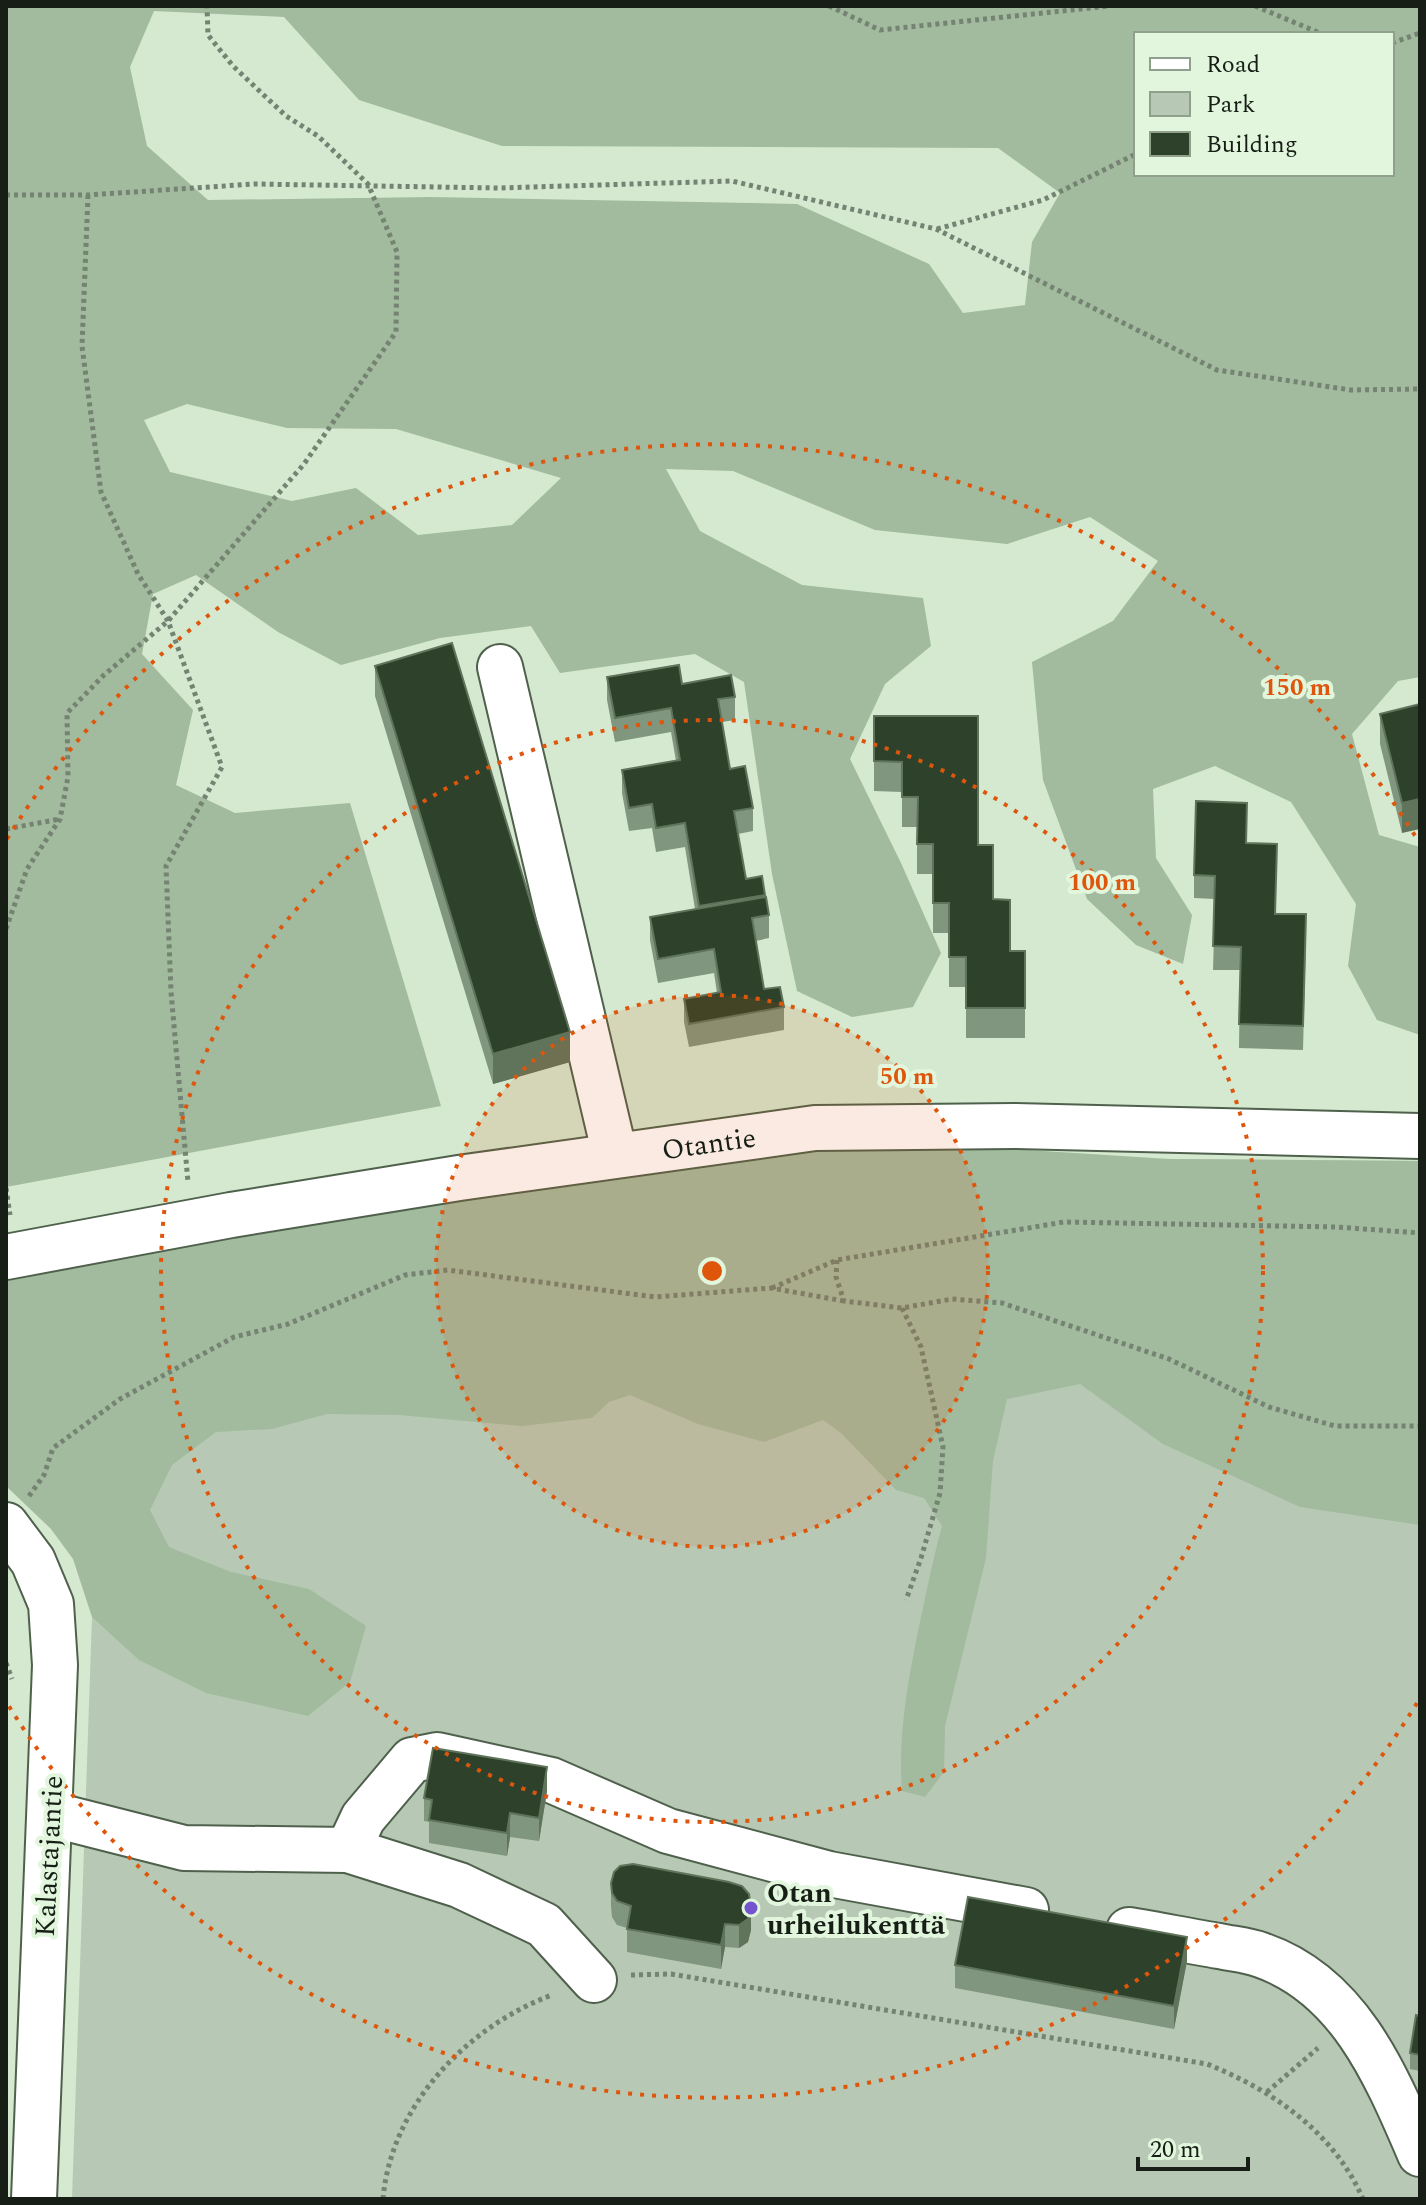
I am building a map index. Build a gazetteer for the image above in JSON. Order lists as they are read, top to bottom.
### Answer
{
  "streets": {
    "street": ["Otantie", "Kalastajantie"]
  },
  "places": ["Otan urheilukenttä"],
  "legend": ["Road", "Park", "Building"],
  "scale_bar": "20 m",
  "rings": ["150 m", "100 m", "50 m"]
}
